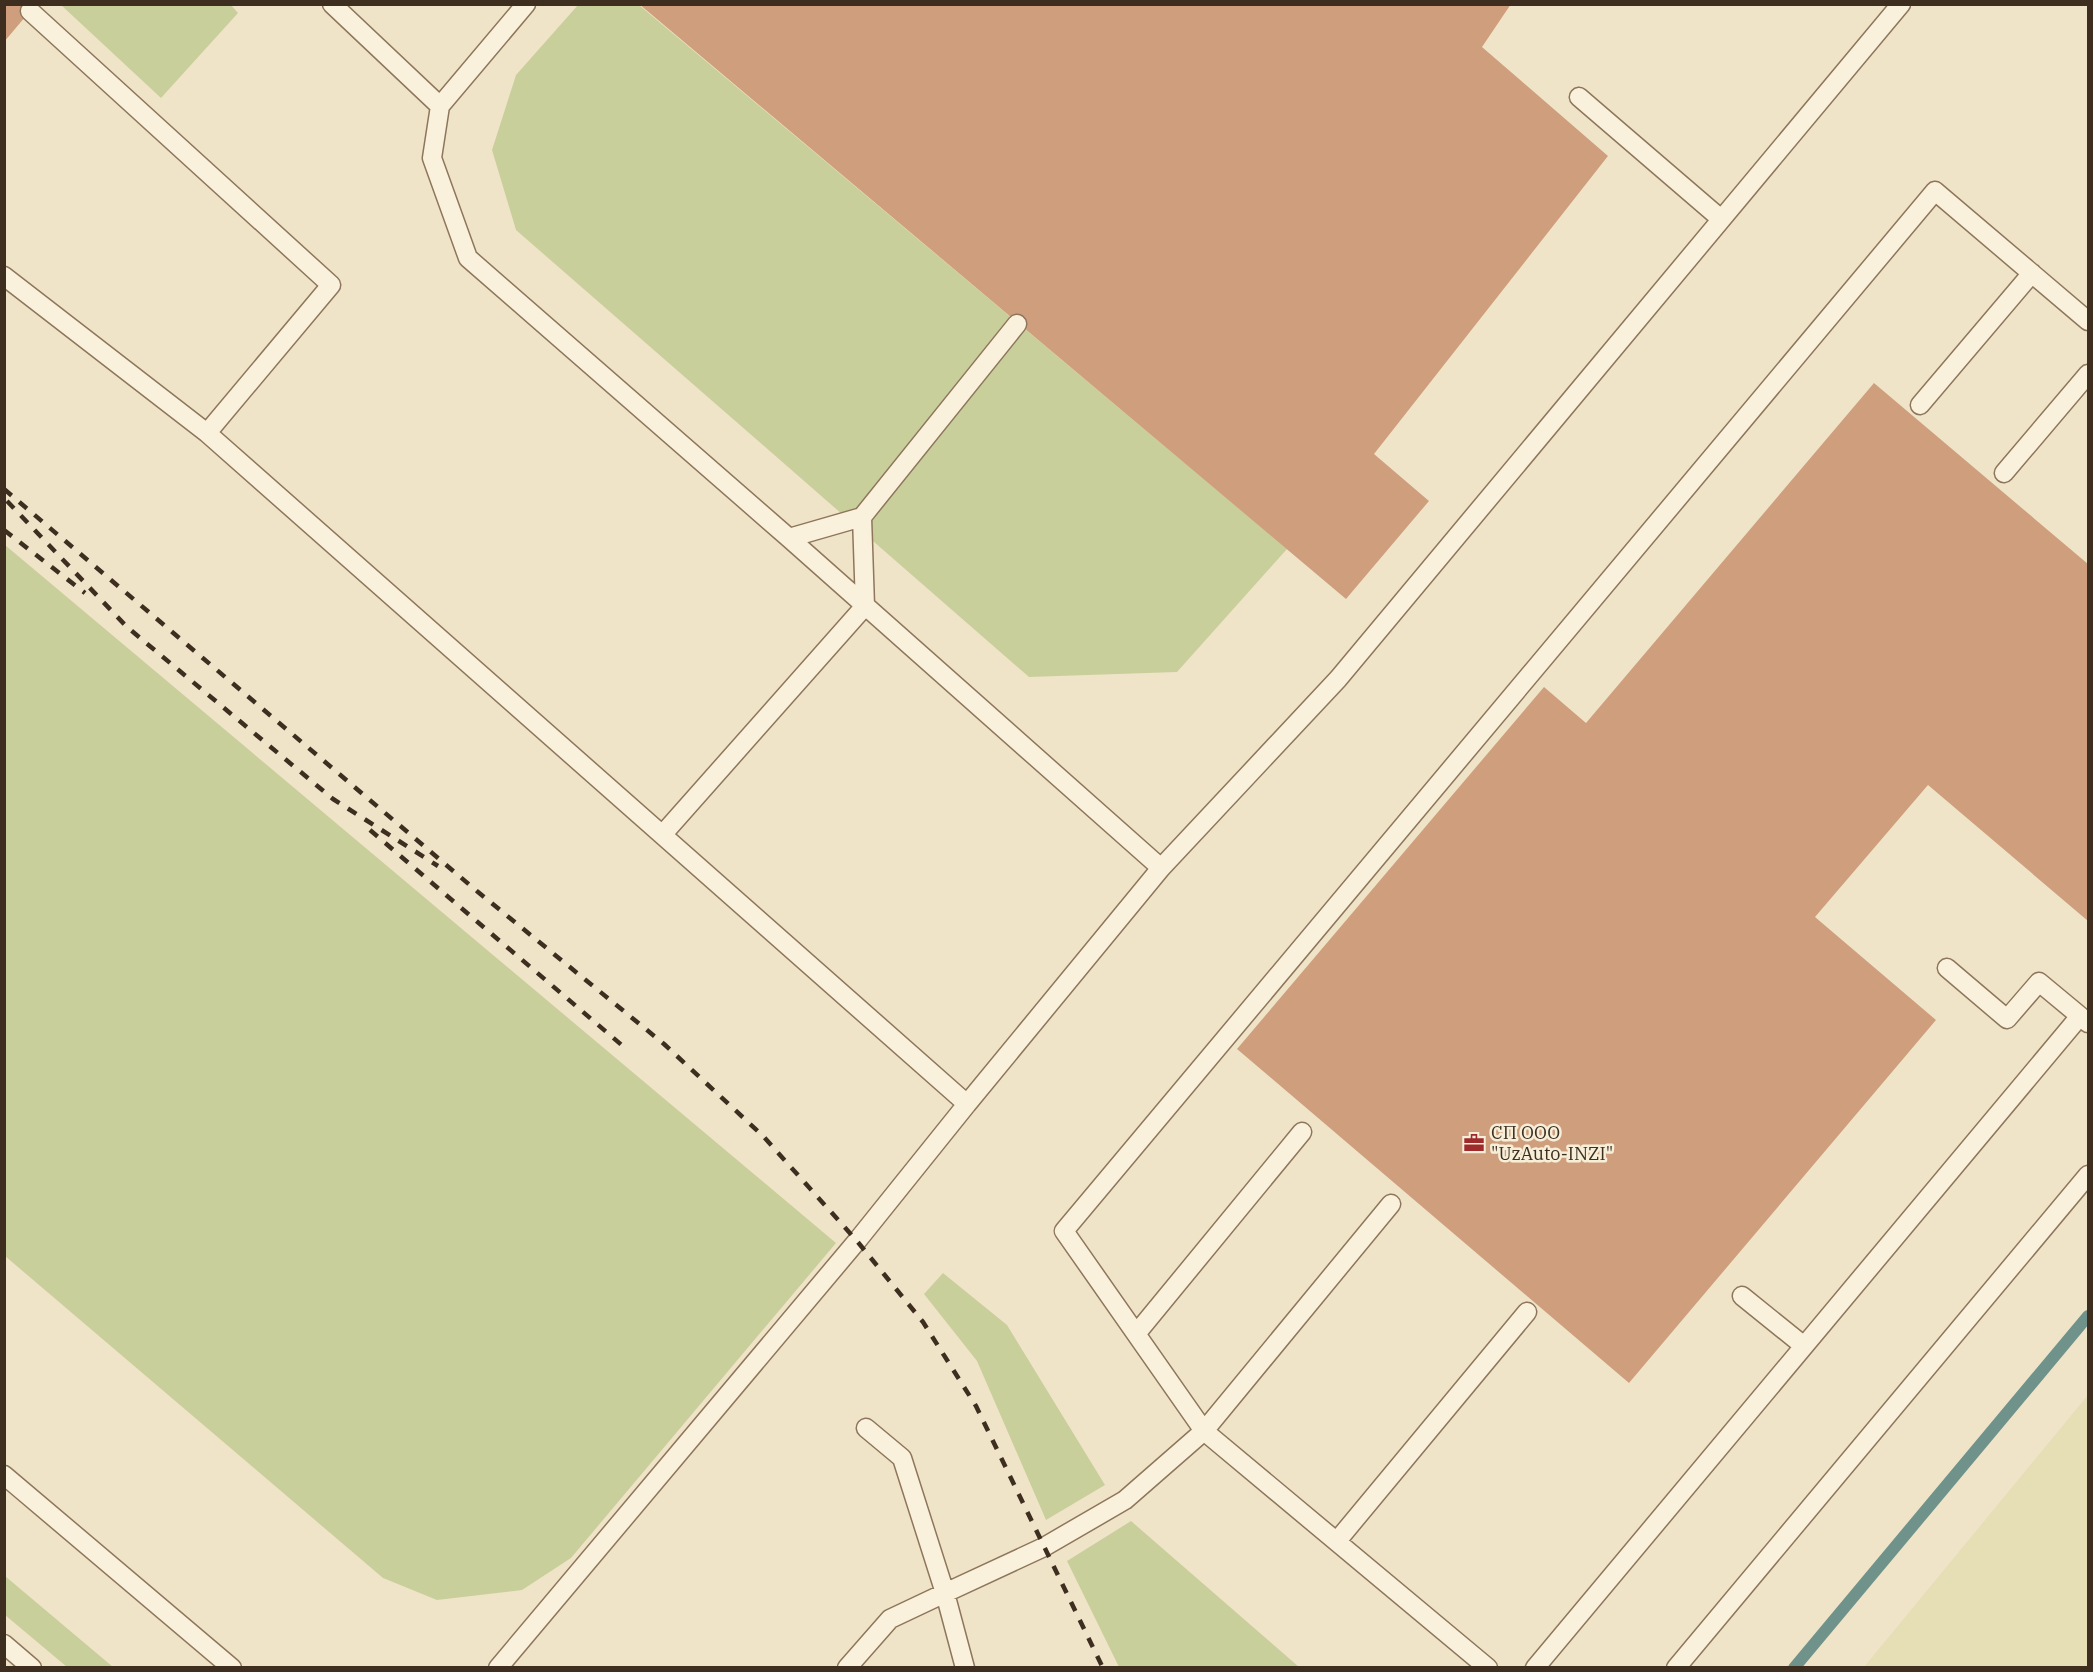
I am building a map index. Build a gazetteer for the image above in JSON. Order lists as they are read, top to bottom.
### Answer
{
  "places": {
    "office": ["СП ООО \"UzAuto-INZI\""]
  }
}
